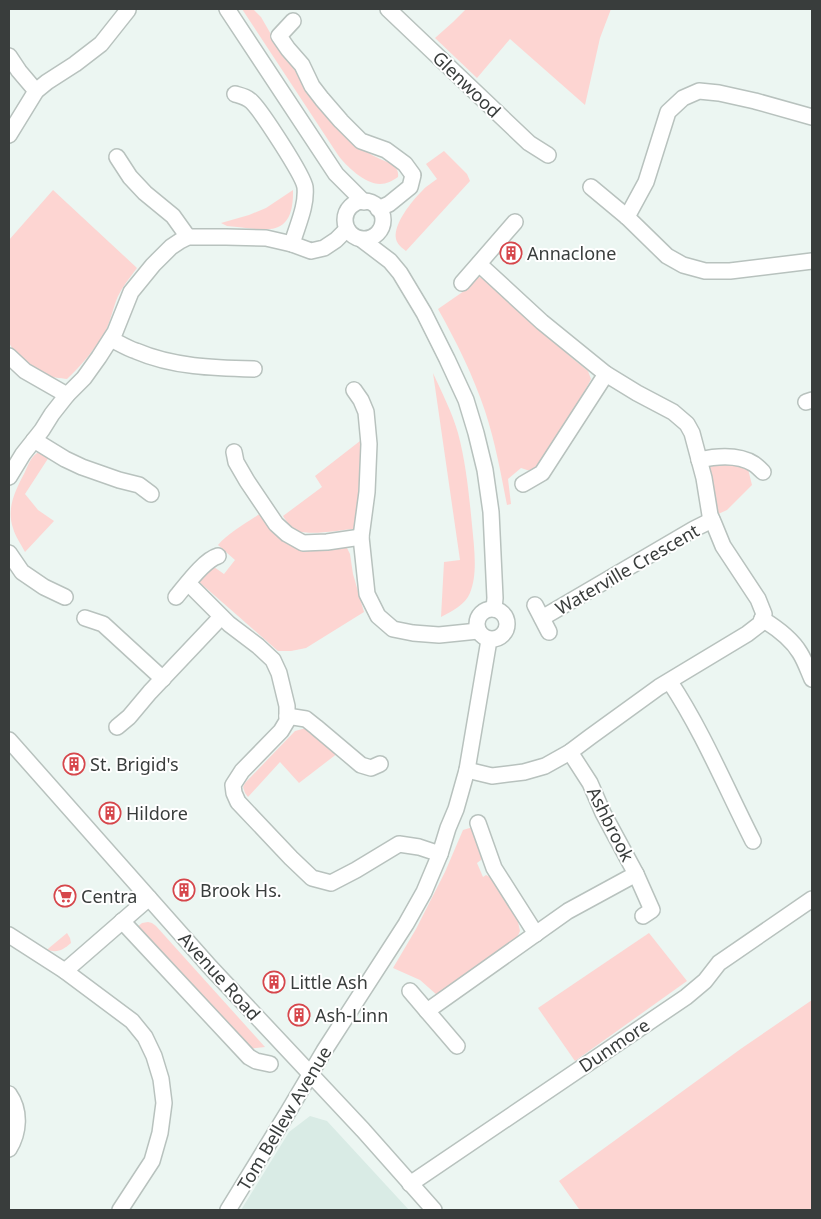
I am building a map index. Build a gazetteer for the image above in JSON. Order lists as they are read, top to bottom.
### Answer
{
  "streets": {
    "street": [
      "Glenwood",
      "Waterville Crescent",
      "Ashbrook",
      "Avenue Road",
      "Dunmore",
      "Tom Bellew Avenue"
    ]
  },
  "crossings": [
    ["Avenue Road", "Dunmore"],
    ["Avenue Road", "Tom Bellew Avenue"]
  ],
  "places": {
    "building": [
      "Annaclone",
      "St. Brigid's",
      "Hildore",
      "Brook Hs.",
      "Little Ash",
      "Ash-Linn"
    ],
    "supermarket": ["Centra"]
  }
}
